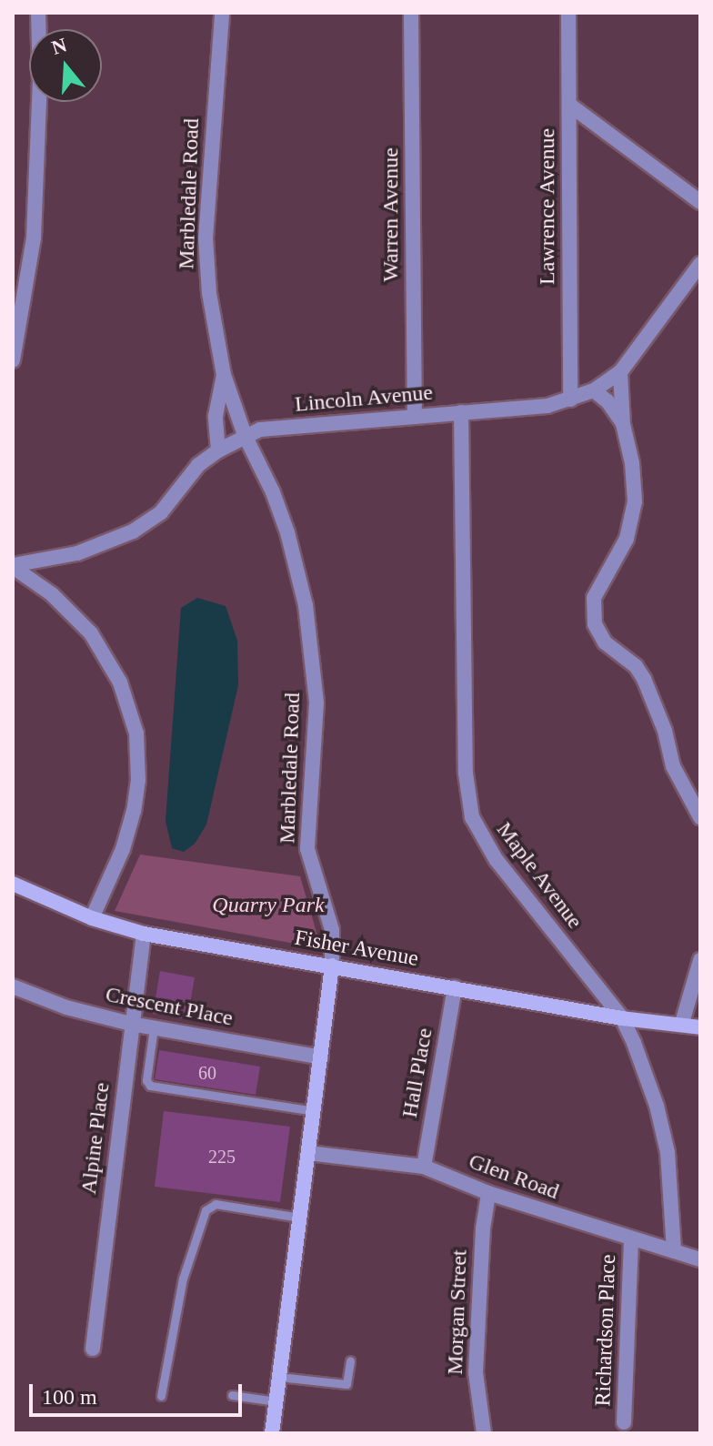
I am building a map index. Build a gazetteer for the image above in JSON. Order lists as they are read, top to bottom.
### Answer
{
  "streets": {
    "street": [
      "Marbledale Road",
      "Lawrence Avenue",
      "Warren Avenue",
      "Lincoln Avenue",
      "Maple Avenue",
      "Fisher Avenue",
      "Crescent Place",
      "Hall Place",
      "Alpine Place",
      "Glen Road",
      "Morgan Street",
      "Richardson Place"
    ]
  },
  "crossings": [
    ["Marbledale Road", "Lincoln Avenue"],
    ["Marbledale Road", "Fisher Avenue"],
    ["Marbledale Road", "Crescent Place"],
    ["Marbledale Road", "Glen Road"],
    ["Lawrence Avenue", "Lincoln Avenue"],
    ["Warren Avenue", "Lincoln Avenue"],
    ["Lincoln Avenue", "Maple Avenue"],
    ["Maple Avenue", "Fisher Avenue"],
    ["Maple Avenue", "Glen Road"],
    ["Fisher Avenue", "Hall Place"],
    ["Fisher Avenue", "Alpine Place"],
    ["Crescent Place", "Alpine Place"],
    ["Hall Place", "Glen Road"],
    ["Glen Road", "Morgan Street"],
    ["Glen Road", "Richardson Place"]
  ],
  "parks": ["Quarry Park"],
  "house_numbers": ["60", "225"],
  "scale_bar": "100 m",
  "north": "top"
}
